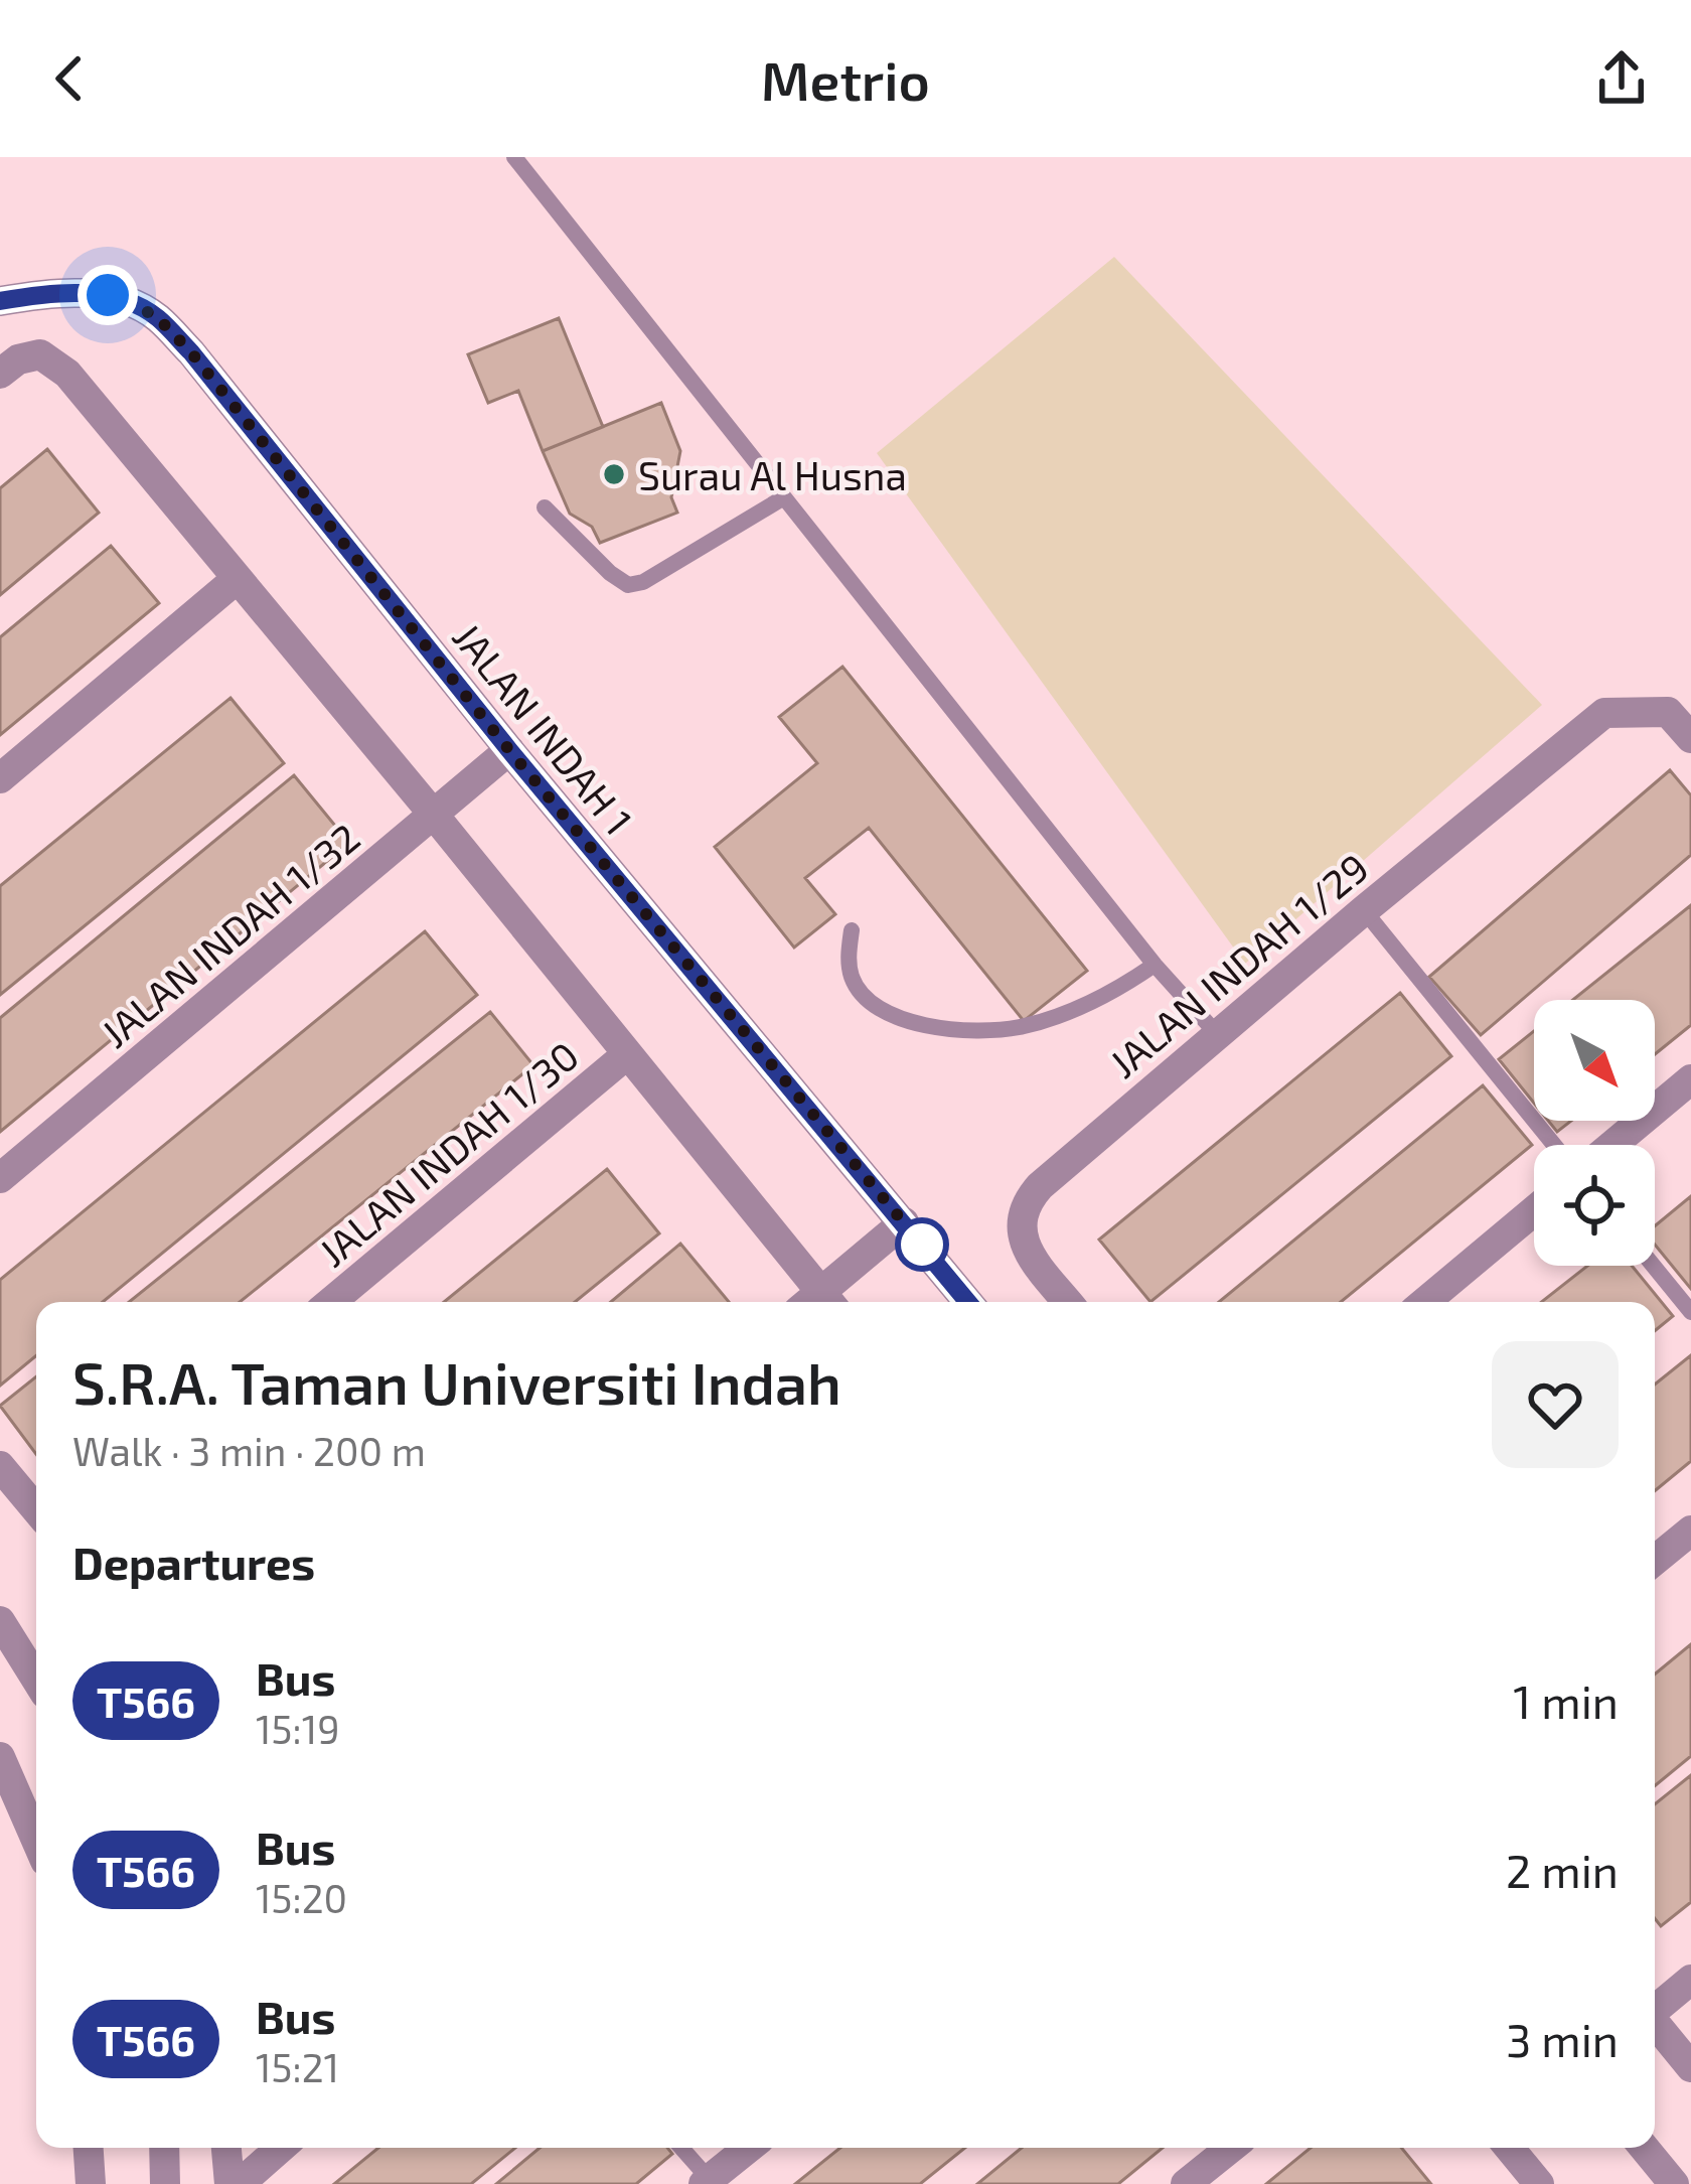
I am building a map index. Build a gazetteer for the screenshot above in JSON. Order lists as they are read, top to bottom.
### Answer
{
  "streets": {
    "street": [
      "JALAN INDAH 1",
      "JALAN INDAH 1/32",
      "JALAN INDAH 1/29",
      "JALAN INDAH 1/30"
    ]
  },
  "crossings": [
    ["JALAN INDAH 1", "JALAN INDAH 1/32"]
  ],
  "places": ["Surau Al Husna"],
  "lines": ["bus line T566"],
  "north": "bottom right",
  "page": {
    "header": "Metrio",
    "heading": [
      ["S.R.A. Taman Universiti Indah", "Walk · 3 min · 200 m"],
      "Departures"
    ],
    "list": [
      {
        "mark": "T566",
        "name": "Bus",
        "note": "15:19",
        "value": "1 min"
      },
      {
        "mark": "T566",
        "name": "Bus",
        "note": "15:20",
        "value": "2 min"
      },
      {
        "mark": "T566",
        "name": "Bus",
        "note": "15:21",
        "value": "3 min"
      }
    ]
  }
}
